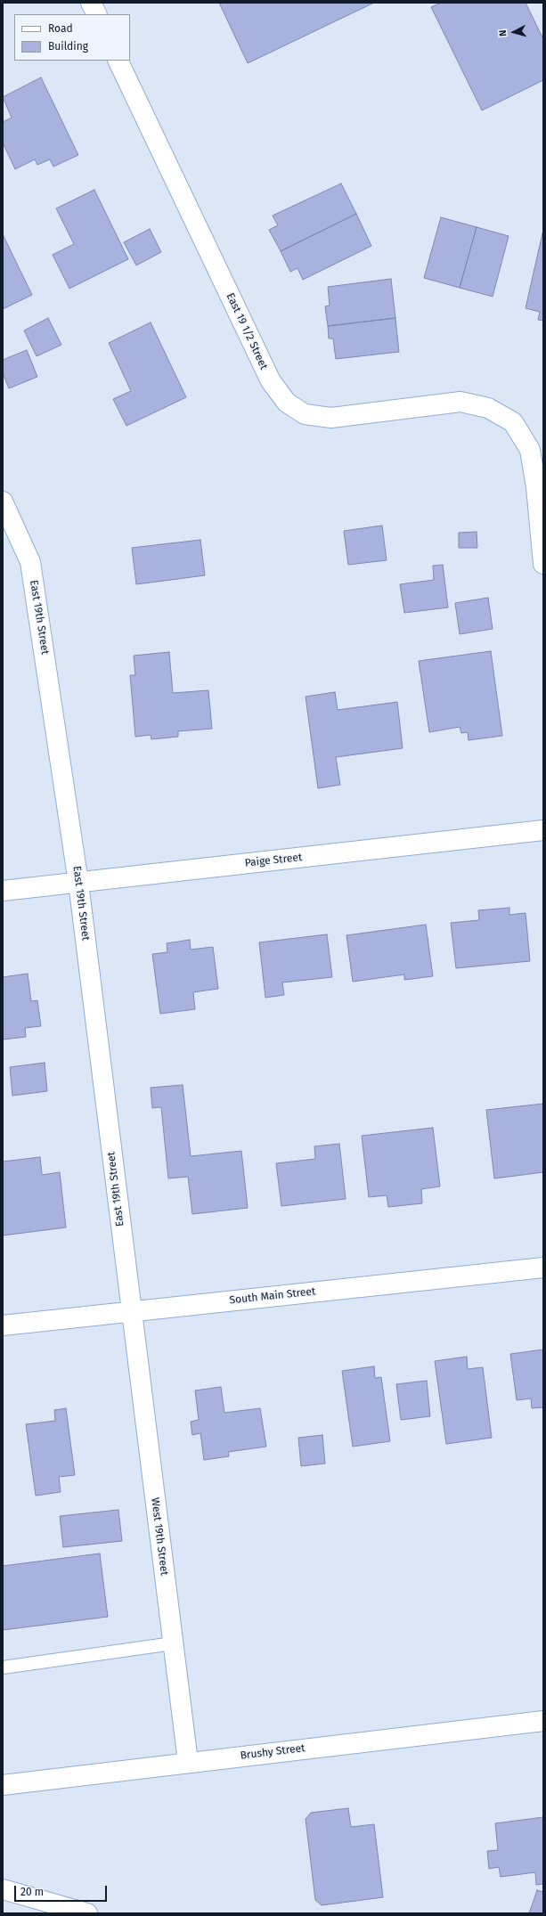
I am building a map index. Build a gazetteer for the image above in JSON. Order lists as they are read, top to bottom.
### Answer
{
  "streets": {
    "street": [
      "East 19 1/2 Street",
      "East 19th Street",
      "Paige Street",
      "South Main Street",
      "West 19th Street",
      "Brushy Street"
    ]
  },
  "crossings": [
    ["East 19th Street", "Paige Street"],
    ["East 19th Street", "South Main Street"],
    ["East 19th Street", "West 19th Street"],
    ["South Main Street", "West 19th Street"],
    ["West 19th Street", "Brushy Street"]
  ],
  "legend": ["Road", "Building"],
  "scale_bar": "20 m",
  "north": "left"
}
